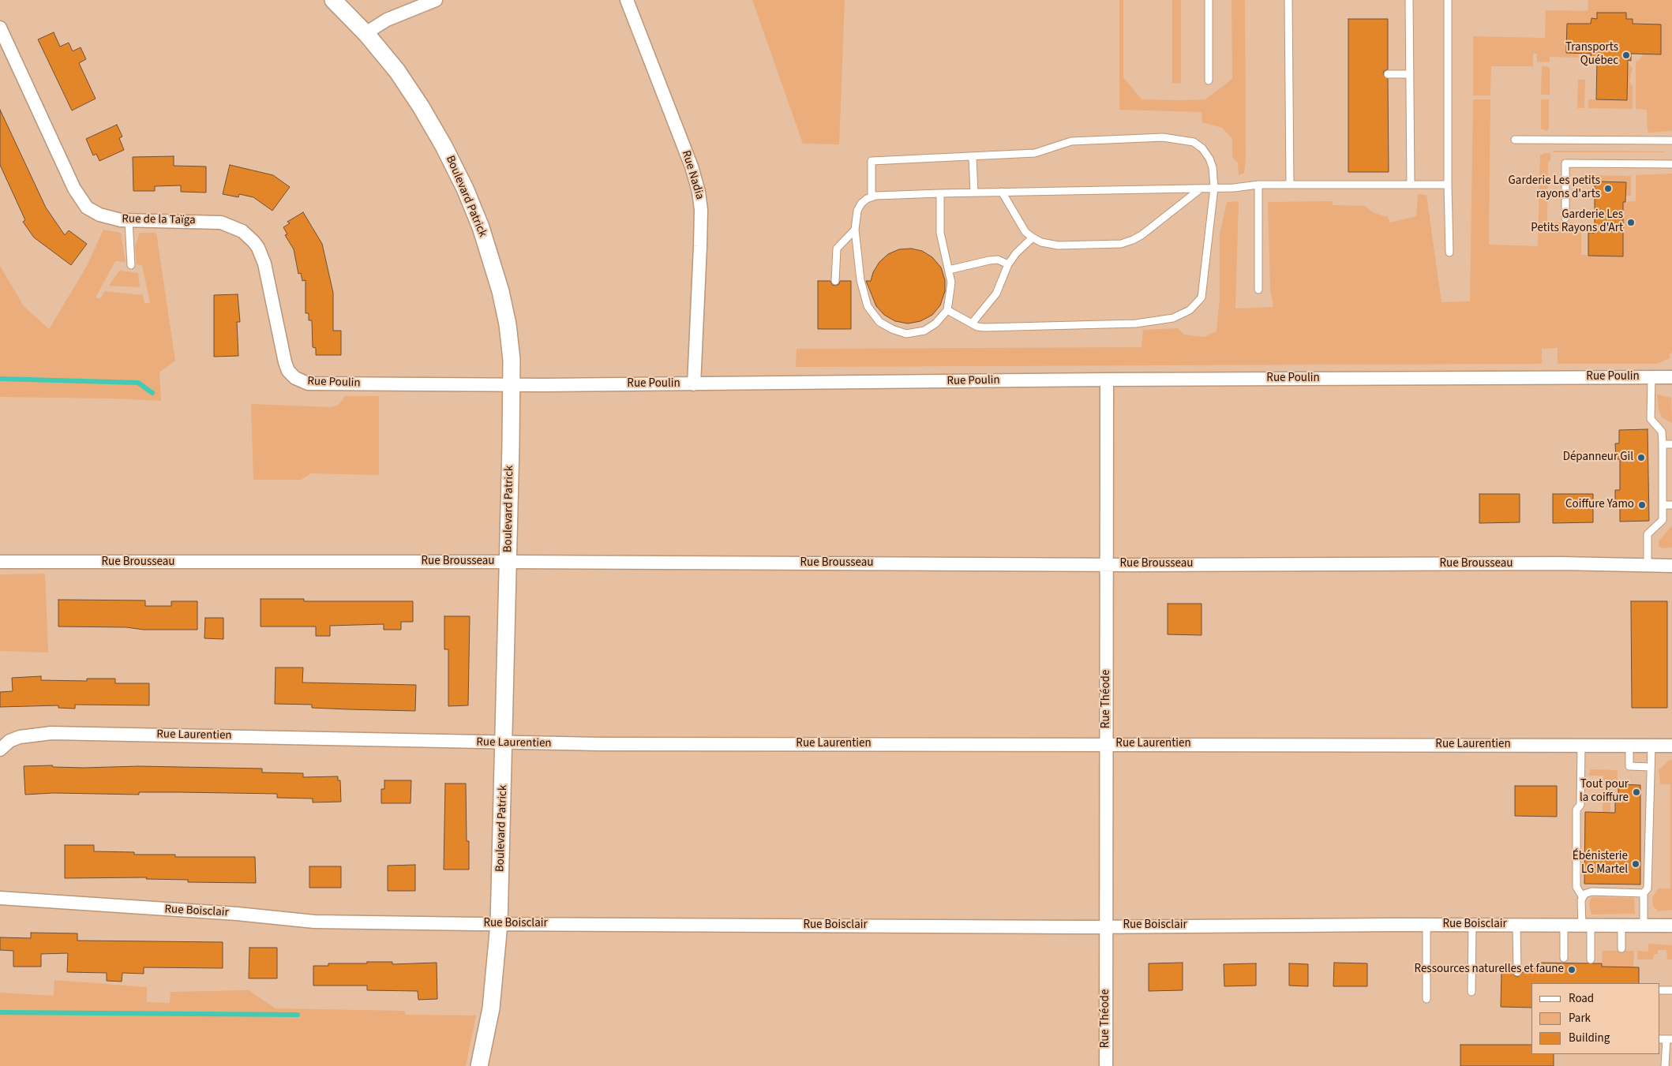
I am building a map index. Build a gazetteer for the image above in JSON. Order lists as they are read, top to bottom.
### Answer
{
  "streets": {
    "street": [
      "Rue Nadia",
      "Boulevard Patrick",
      "Rue de la Taïga",
      "Rue Poulin",
      "Rue Brousseau",
      "Rue Théode",
      "Rue Laurentien",
      "Rue Boisclair"
    ]
  },
  "crossings": [
    ["Rue Nadia", "Rue Poulin"],
    ["Boulevard Patrick", "Rue Poulin"],
    ["Boulevard Patrick", "Rue Brousseau"],
    ["Boulevard Patrick", "Rue Laurentien"],
    ["Boulevard Patrick", "Rue Boisclair"],
    ["Rue de la Taïga", "Rue Poulin"],
    ["Rue Poulin", "Rue Théode"],
    ["Rue Brousseau", "Rue Théode"],
    ["Rue Théode", "Rue Laurentien"],
    ["Rue Théode", "Rue Boisclair"]
  ],
  "places": [
    "Transports Québec",
    "Garderie Les petits rayons d'arts",
    "Garderie Les Petits Rayons d'Art",
    "Dépanneur Gil",
    "Coiffure Yamo",
    "Tout pour la coiffure",
    "Ébénisterie LG Martel",
    "Ressources naturelles et faune"
  ],
  "legend": ["Road", "Park", "Building"]
}
